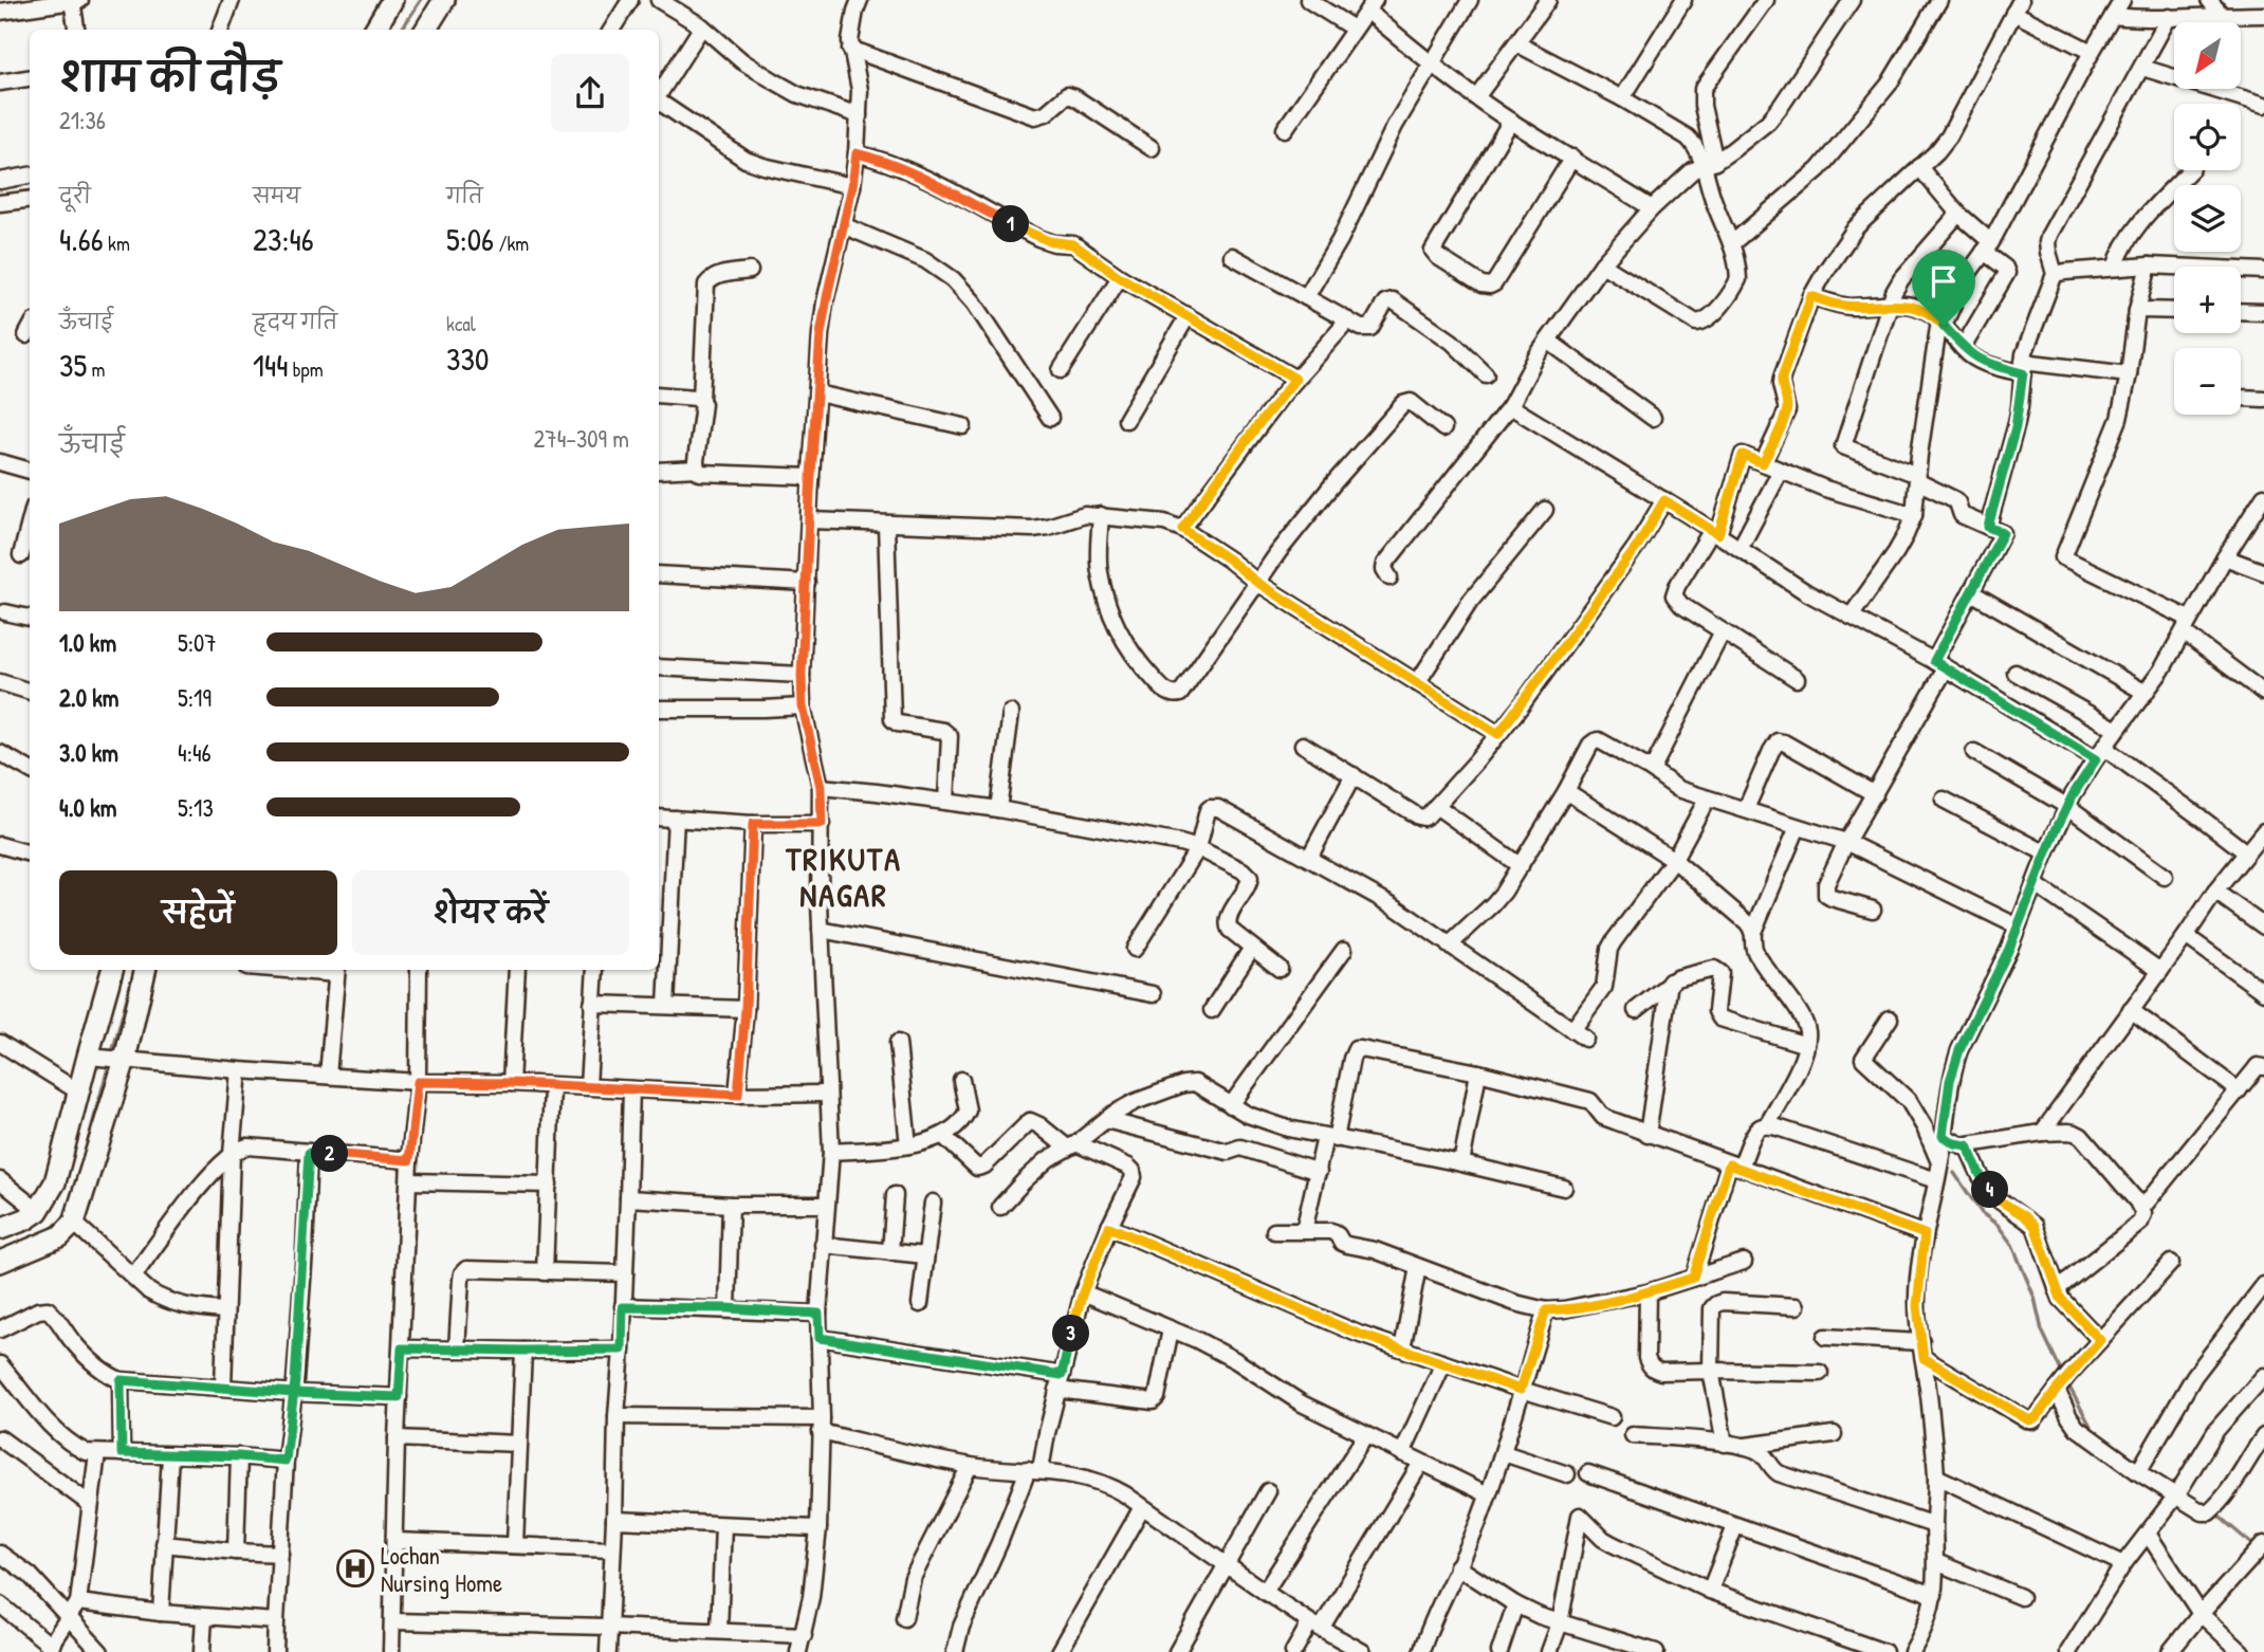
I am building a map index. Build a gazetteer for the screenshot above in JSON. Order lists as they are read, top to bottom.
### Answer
{
  "districts": ["TRIKUTA NAGAR"],
  "places": {
    "hospital": ["Lochan Nursing Home"]
  },
  "north": "bottom left",
  "page": {
    "map_buttons": ["+", "−"],
    "heading": ["शाम की दौड़", "21:36"],
    "stats": [
      ["दूरी", "4.66 km"],
      ["समय", "23:46"],
      ["गति", "5:06 /km"],
      ["ऊँचाई", "35 m"],
      ["हृदय गति", "144 bpm"],
      ["kcal", "330"]
    ],
    "pins": [
      "1",
      "2",
      "4",
      "3"
    ],
    "chart": ["ऊँचाई", "274–309 m"],
    "list": [
      {
        "name": "1.0 km",
        "note": "5:07"
      },
      {
        "name": "2.0 km",
        "note": "5:19"
      },
      {
        "name": "3.0 km",
        "note": "4:46"
      },
      {
        "name": "4.0 km",
        "note": "5:13"
      }
    ],
    "buttons": ["सहेजें", "शेयर करें"]
  }
}
